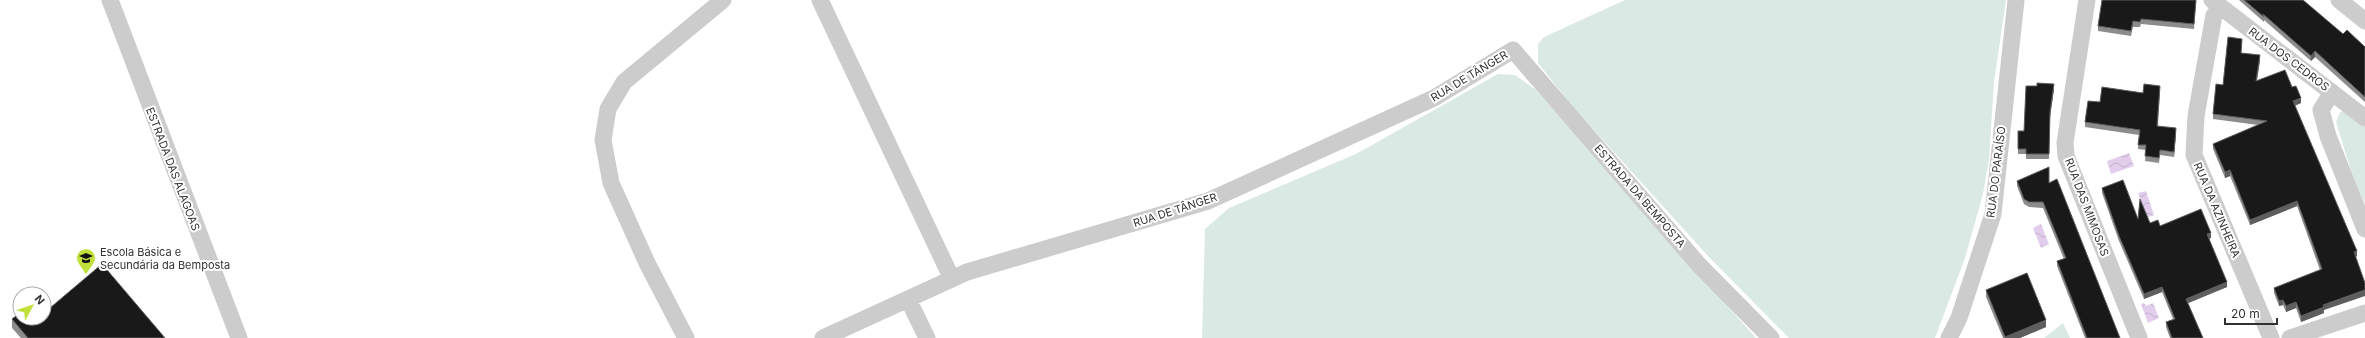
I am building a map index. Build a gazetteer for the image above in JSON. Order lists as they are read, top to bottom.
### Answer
{
  "streets": {
    "street": [
      "RUA DOS CEDROS",
      "RUA DE TÂNGER",
      "ESTRADA DAS ALAGOAS",
      "RUA DO PARAÍSO",
      "ESTRADA DA BEMPOSTA",
      "RUA DAS MIMOSAS",
      "RUA DA AZINHEIRA"
    ]
  },
  "crossings": [
    ["RUA DOS CEDROS", "RUA DA AZINHEIRA"],
    ["RUA DE TÂNGER", "ESTRADA DA BEMPOSTA"]
  ],
  "places": {
    "school or university": ["Escola Básica e Secundária da Bemposta"]
  },
  "scale_bar": "20 m",
  "north": "top right"
}
